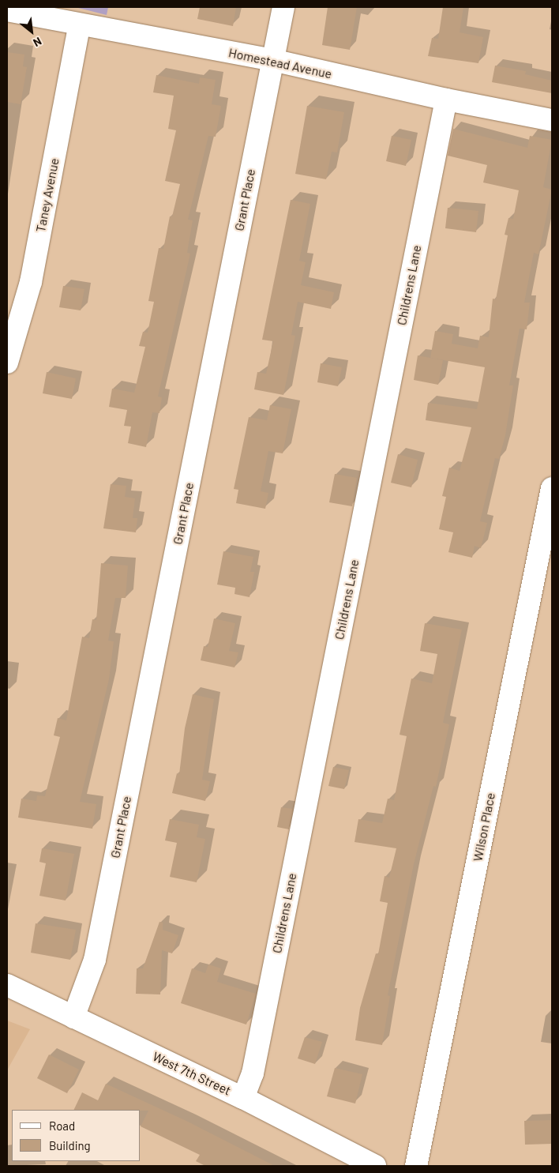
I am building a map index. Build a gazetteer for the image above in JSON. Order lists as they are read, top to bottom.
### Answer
{
  "streets": {
    "street": [
      "Homestead Avenue",
      "Taney Avenue",
      "Grant Place",
      "Childrens Lane",
      "Wilson Place",
      "West 7th Street"
    ]
  },
  "crossings": [
    ["Homestead Avenue", "Taney Avenue"],
    ["Homestead Avenue", "Grant Place"],
    ["Homestead Avenue", "Childrens Lane"],
    ["Grant Place", "West 7th Street"],
    ["Childrens Lane", "West 7th Street"]
  ],
  "legend": ["Road", "Building"],
  "north": "bottom right"
}
